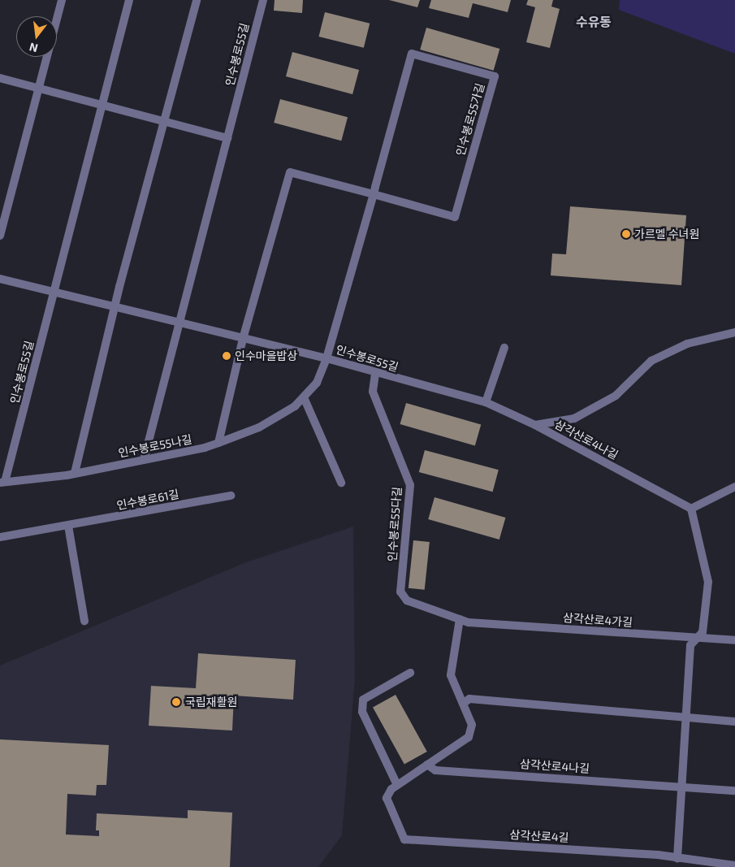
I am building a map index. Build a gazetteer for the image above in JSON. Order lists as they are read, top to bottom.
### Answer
{
  "streets": {
    "street": [
      "인수봉로55길",
      "인수봉로55가길",
      "삼각산로4나길",
      "인수봉로55나길",
      "인수봉로61길",
      "인수봉로55다길",
      "삼각산로4가길",
      "삼각산로4길"
    ]
  },
  "crossings": [
    ["인수봉로55길", "인수봉로55가길"],
    ["인수봉로55길", "삼각산로4나길"],
    ["인수봉로55길", "인수봉로55나길"],
    ["인수봉로55길", "인수봉로55다길"],
    ["인수봉로55가길", "인수봉로55나길"],
    ["삼각산로4나길", "삼각산로4길"],
    ["인수봉로55다길", "삼각산로4가길"],
    ["인수봉로55다길", "삼각산로4길"],
    ["삼각산로4가길", "삼각산로4길"]
  ],
  "districts": ["수유동"],
  "places": ["가르멜 수녀원", "인수마을밥상", "국립재활원"],
  "north": "bottom"
}
